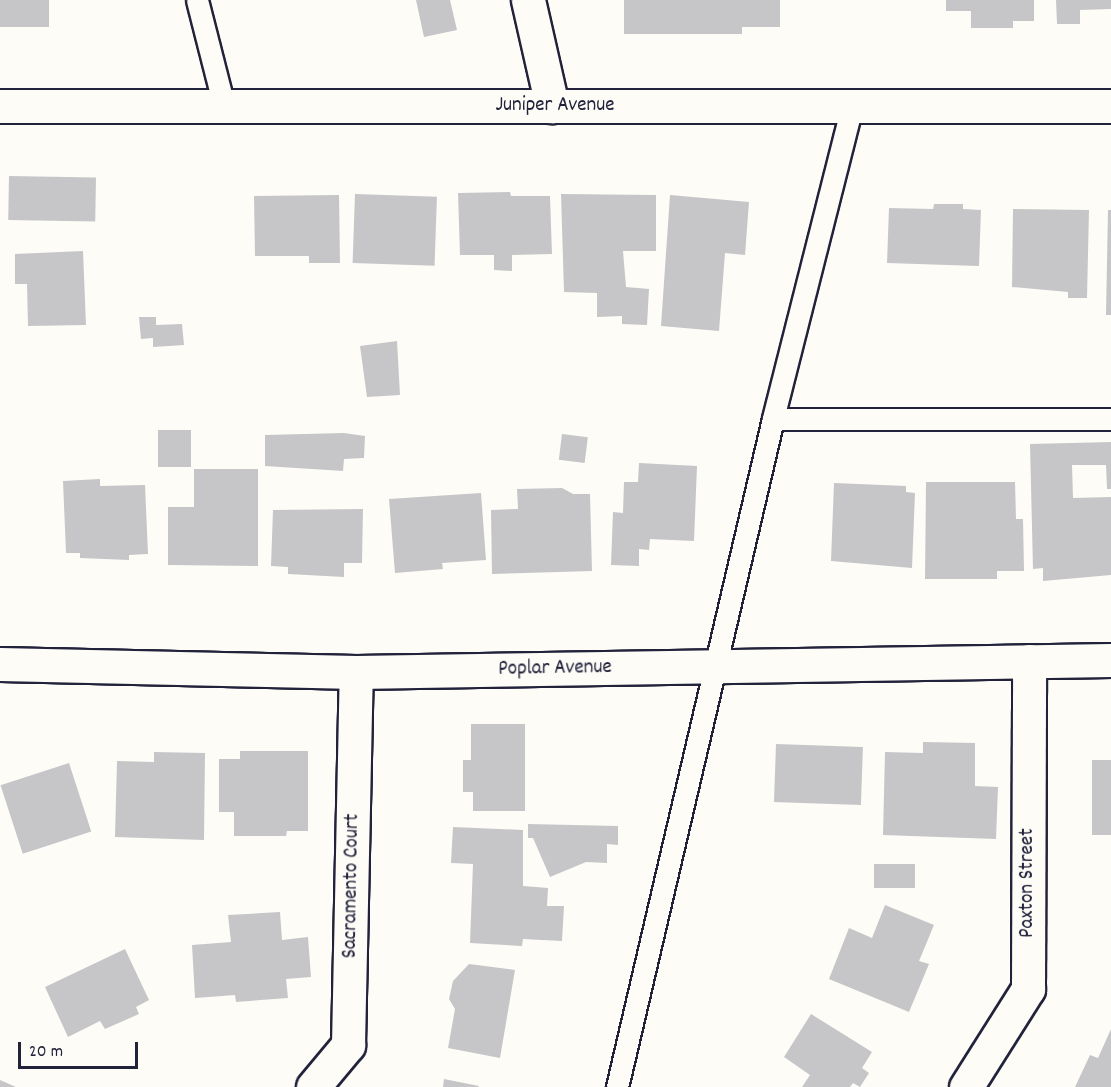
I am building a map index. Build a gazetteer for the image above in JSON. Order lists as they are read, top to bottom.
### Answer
{
  "streets": {
    "street": [
      "Juniper Avenue",
      "Poplar Avenue",
      "Paxton Street",
      "Sacramento Court"
    ]
  },
  "crossings": [
    ["Poplar Avenue", "Paxton Street"],
    ["Poplar Avenue", "Sacramento Court"]
  ],
  "scale_bar": "20 m"
}
